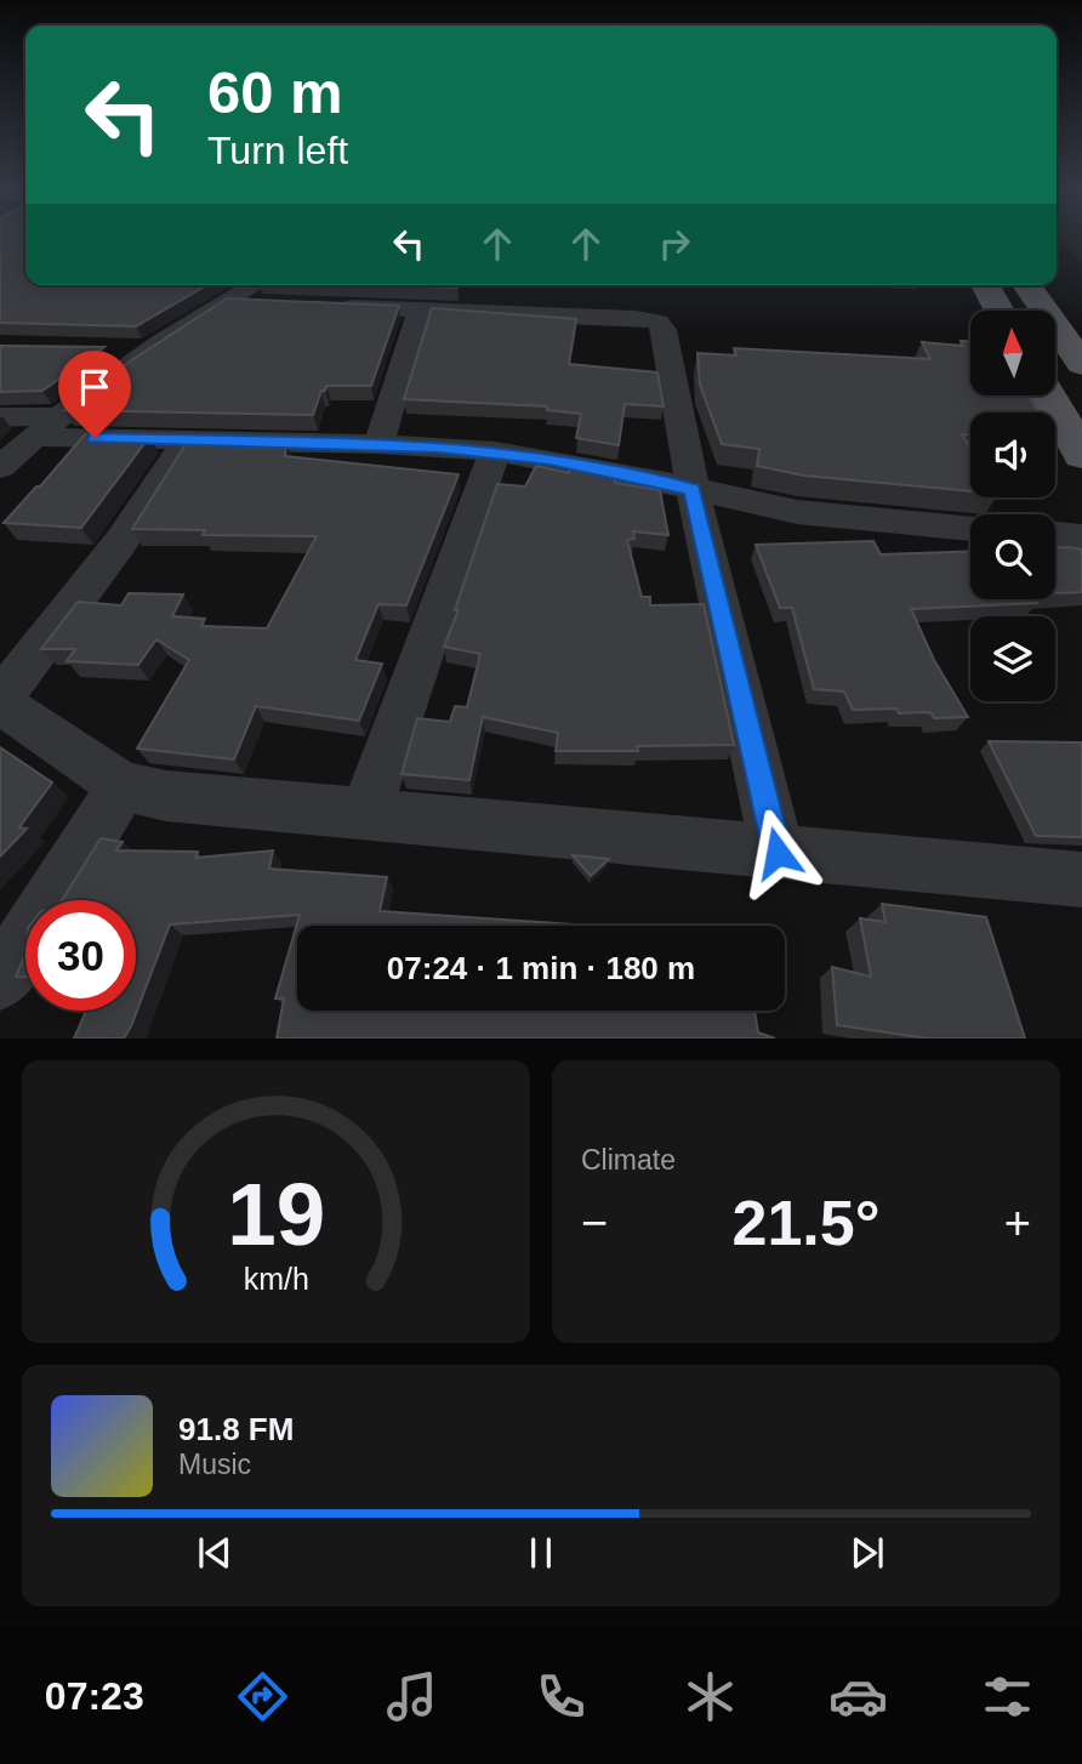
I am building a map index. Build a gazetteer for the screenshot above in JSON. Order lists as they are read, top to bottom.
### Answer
{
  "north": "top",
  "page": {
    "turn": ["60 m", "Turn left"],
    "limit": "30",
    "trip": "07:24 · 1 min · 180 m",
    "tile": "Climate",
    "heat": ["−", "21.5°", "+"],
    "song": ["91.8 FM", "Music"],
    "tabs": "07:23",
    "gauge": ["19", "km/h"]
  }
}
